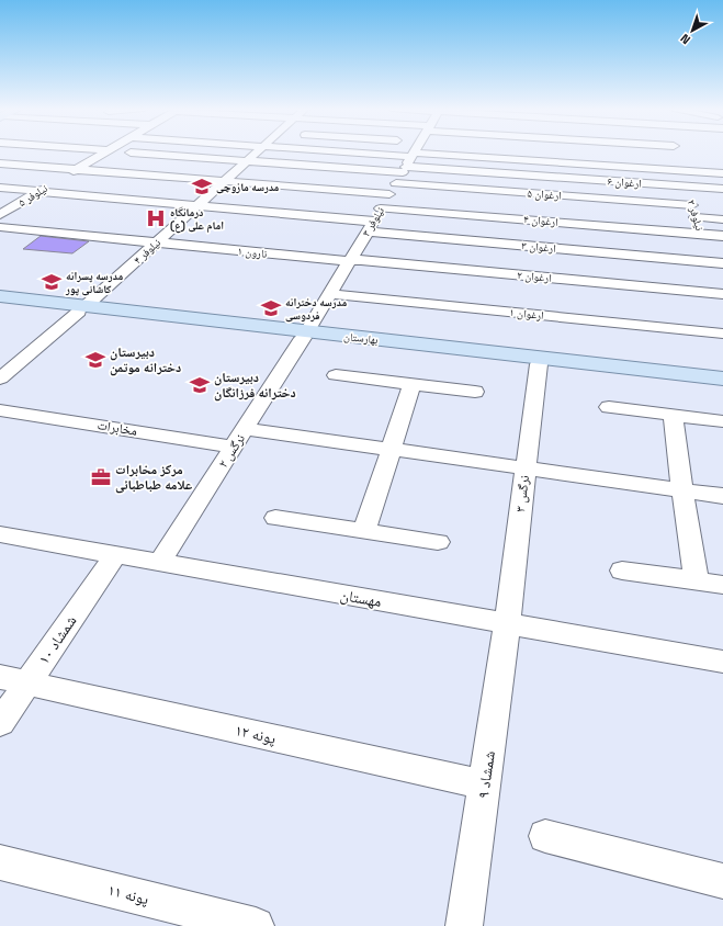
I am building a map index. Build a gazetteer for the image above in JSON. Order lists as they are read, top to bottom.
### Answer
{
  "streets": {
    "main road": ["بهارستان"],
    "street": [
      "ارغوان ۶",
      "ارغوان ۵",
      "نیلوفر ۵",
      "نیلوفر ۲",
      "ارغوان ۴",
      "نیلوفر ۳",
      "ارغوان ۳",
      "نیلوفر ۴",
      "نارون ۱",
      "ارغوان ۲",
      "ارغوان ۱",
      "مخابرات",
      "نرگس ۲",
      "نرگس ۳",
      "مهستان",
      "شمشاد ۱۰",
      "پونه ۱۲",
      "شمشاد ۹",
      "پونه ۱۱"
    ]
  },
  "crossings": [
    ["ارغوان ۶", "نیلوفر ۲"],
    ["ارغوان ۶", "نیلوفر ۳"],
    ["ارغوان ۵", "نیلوفر ۵"],
    ["ارغوان ۵", "نیلوفر ۲"],
    ["ارغوان ۵", "نیلوفر ۳"],
    ["ارغوان ۵", "نیلوفر ۴"],
    ["نیلوفر ۵", "ارغوان ۳"],
    ["نیلوفر ۲", "ارغوان ۴"],
    ["نیلوفر ۲", "ارغوان ۳"],
    ["نیلوفر ۲", "ارغوان ۲"],
    ["ارغوان ۴", "نیلوفر ۳"],
    ["نیلوفر ۳", "ارغوان ۳"],
    ["نیلوفر ۳", "نارون ۱"],
    ["نیلوفر ۳", "ارغوان ۲"],
    ["نیلوفر ۳", "ارغوان ۱"],
    ["نیلوفر ۳", "بهارستان"],
    ["نیلوفر ۳", "نرگس ۲"],
    ["ارغوان ۳", "نیلوفر ۴"],
    ["نیلوفر ۴", "نارون ۱"],
    ["نیلوفر ۴", "بهارستان"],
    ["نارون ۱", "ارغوان ۲"],
    ["بهارستان", "نرگس ۲"],
    ["بهارستان", "نرگس ۳"],
    ["مخابرات", "نرگس ۲"],
    ["مخابرات", "نرگس ۳"],
    ["نرگس ۲", "مهستان"],
    ["نرگس ۳", "مهستان"],
    ["نرگس ۳", "شمشاد ۹"],
    ["مهستان", "شمشاد ۱۰"],
    ["مهستان", "شمشاد ۹"],
    ["شمشاد ۱۰", "پونه ۱۲"],
    ["پونه ۱۲", "شمشاد ۹"]
  ],
  "places": {
    "school or university": [
      "مدرسه مازوچی",
      "مدرسه پسرانه کاشانی پور",
      "مدرسه دخترانه فردوسی",
      "دبیرستان دخترانه موتمن",
      "دبیرستان دخترانه فرزانگان"
    ],
    "hospital": ["درمانگاه امام علی (ع)"],
    "office": ["مرکز مخابرات علامه طباطبائی"]
  },
  "north": "bottom left"
}
